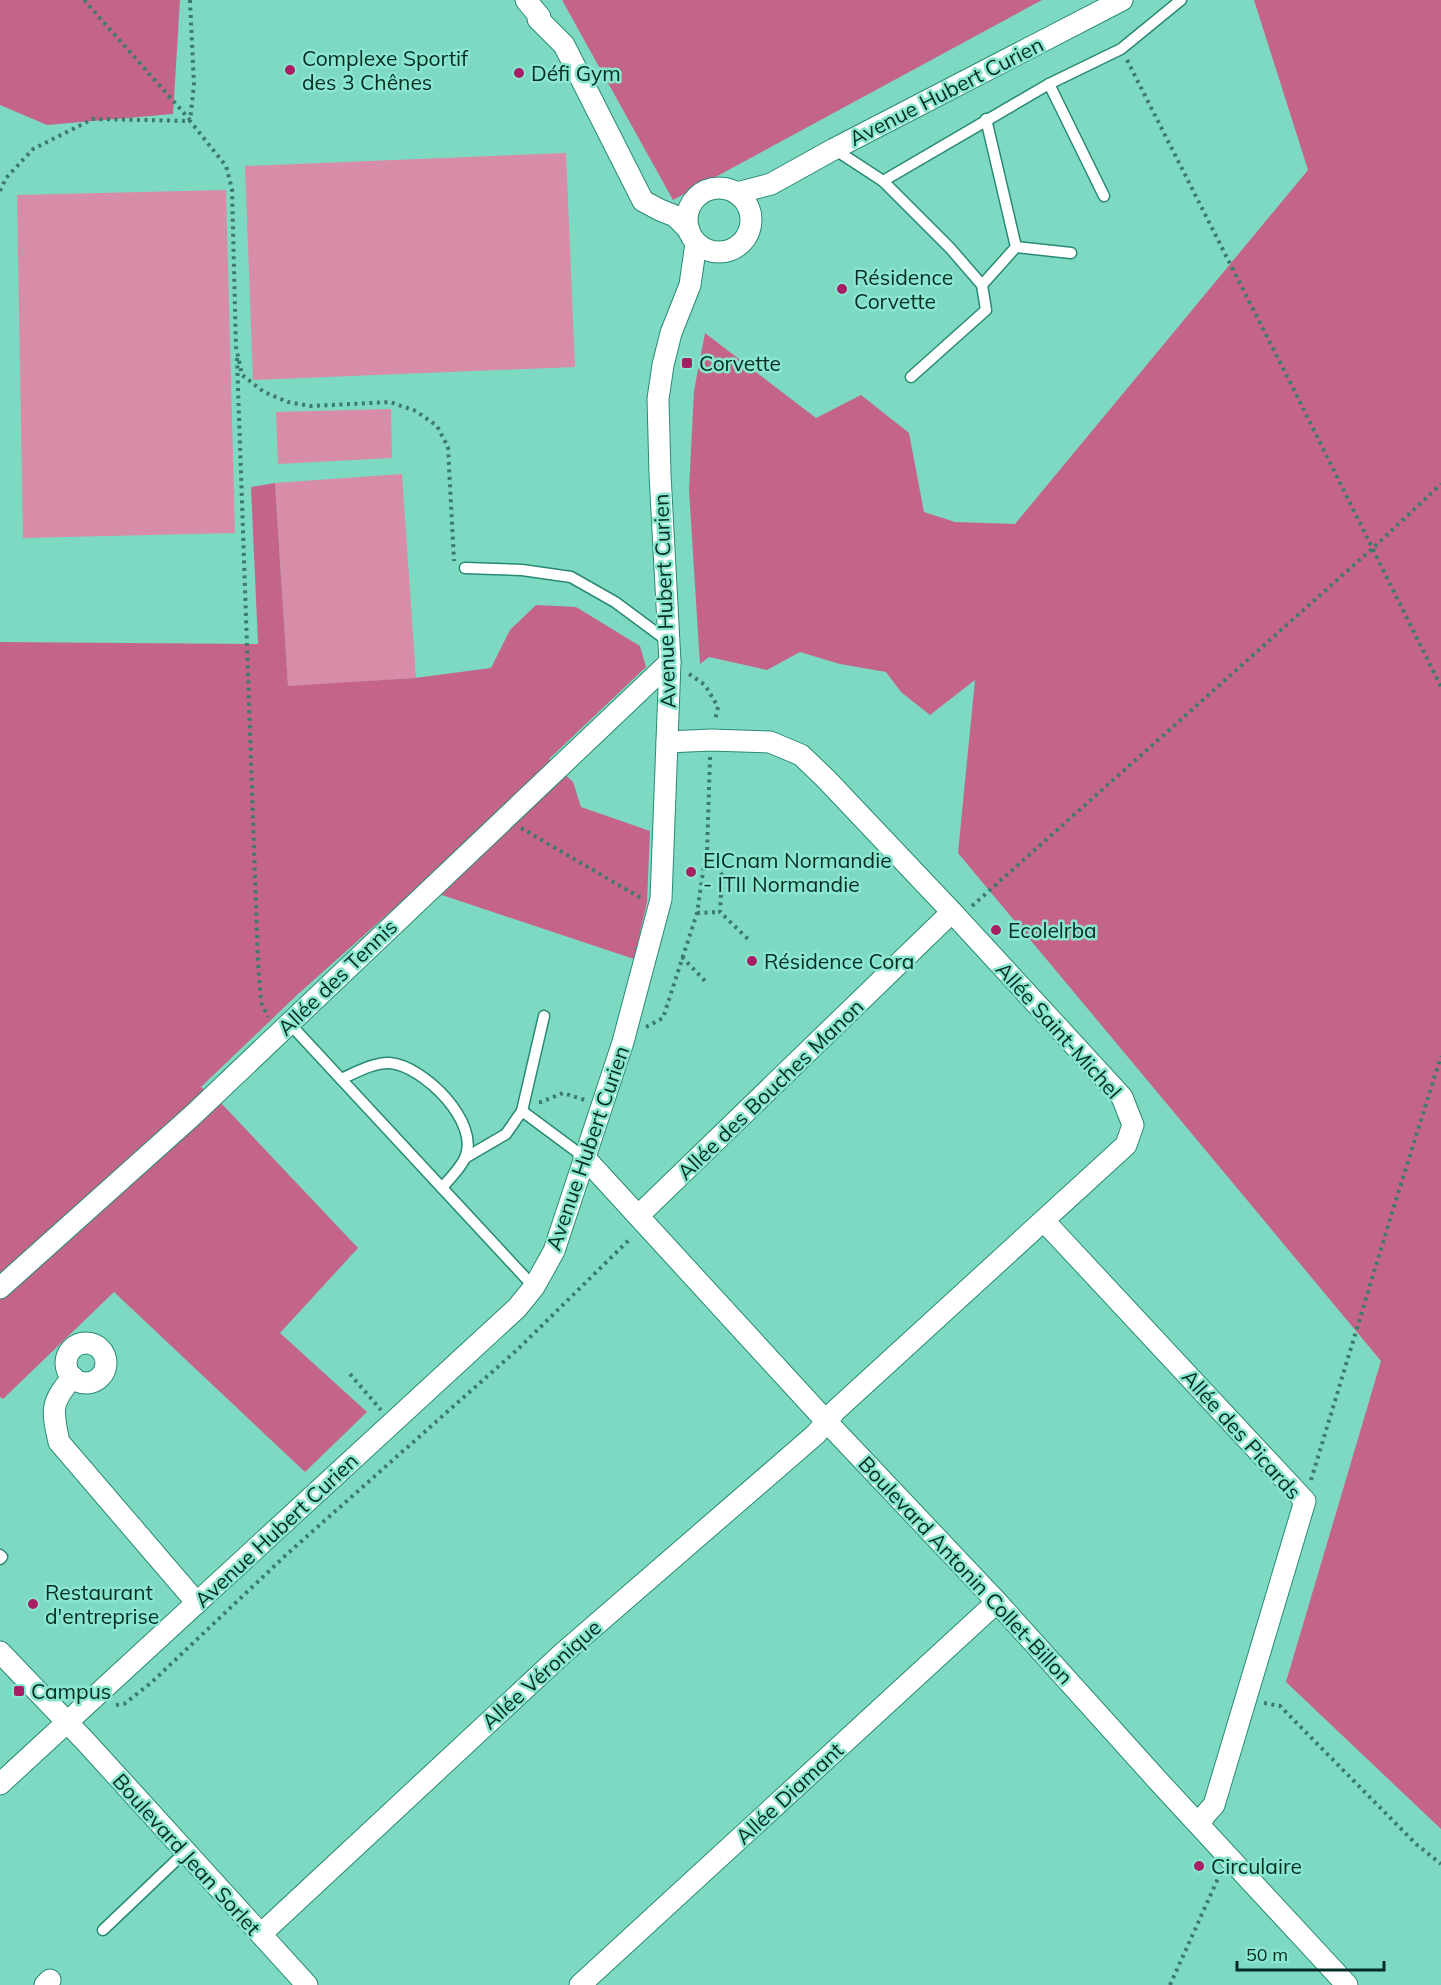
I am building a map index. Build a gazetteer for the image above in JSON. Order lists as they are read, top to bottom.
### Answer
{
  "streets": {
    "street": [
      "Avenue Hubert Curien",
      "Allée des Tennis",
      "Allée Saint-Michel",
      "Allée des Bouches Manon",
      "Allée des Picards",
      "Boulevard Antonin Collet-Billon",
      "Allée Véronique",
      "Allée Diamant",
      "Boulevard Jean Sorlet"
    ]
  },
  "crossings": [
    ["Avenue Hubert Curien", "Allée des Tennis"],
    ["Avenue Hubert Curien", "Allée Saint-Michel"],
    ["Avenue Hubert Curien", "Boulevard Antonin Collet-Billon"],
    ["Avenue Hubert Curien", "Boulevard Jean Sorlet"],
    ["Allée Saint-Michel", "Allée des Bouches Manon"],
    ["Allée Saint-Michel", "Allée des Picards"],
    ["Allée Saint-Michel", "Boulevard Antonin Collet-Billon"],
    ["Allée Saint-Michel", "Allée Véronique"],
    ["Allée des Bouches Manon", "Boulevard Antonin Collet-Billon"],
    ["Allée des Picards", "Boulevard Antonin Collet-Billon"],
    ["Boulevard Antonin Collet-Billon", "Allée Véronique"],
    ["Boulevard Antonin Collet-Billon", "Allée Diamant"],
    ["Allée Véronique", "Boulevard Jean Sorlet"]
  ],
  "places": {
    "other": [
      "Complexe Sportif des 3 Chênes",
      "Défi Gym",
      "Résidence Corvette",
      "EICnam Normandie - ITII Normandie",
      "Ecolelrba",
      "Résidence Cora",
      "Restaurant d'entreprise",
      "Circulaire"
    ],
    "transit": ["Corvette", "Campus"]
  },
  "scale_bar": "50 m"
}
